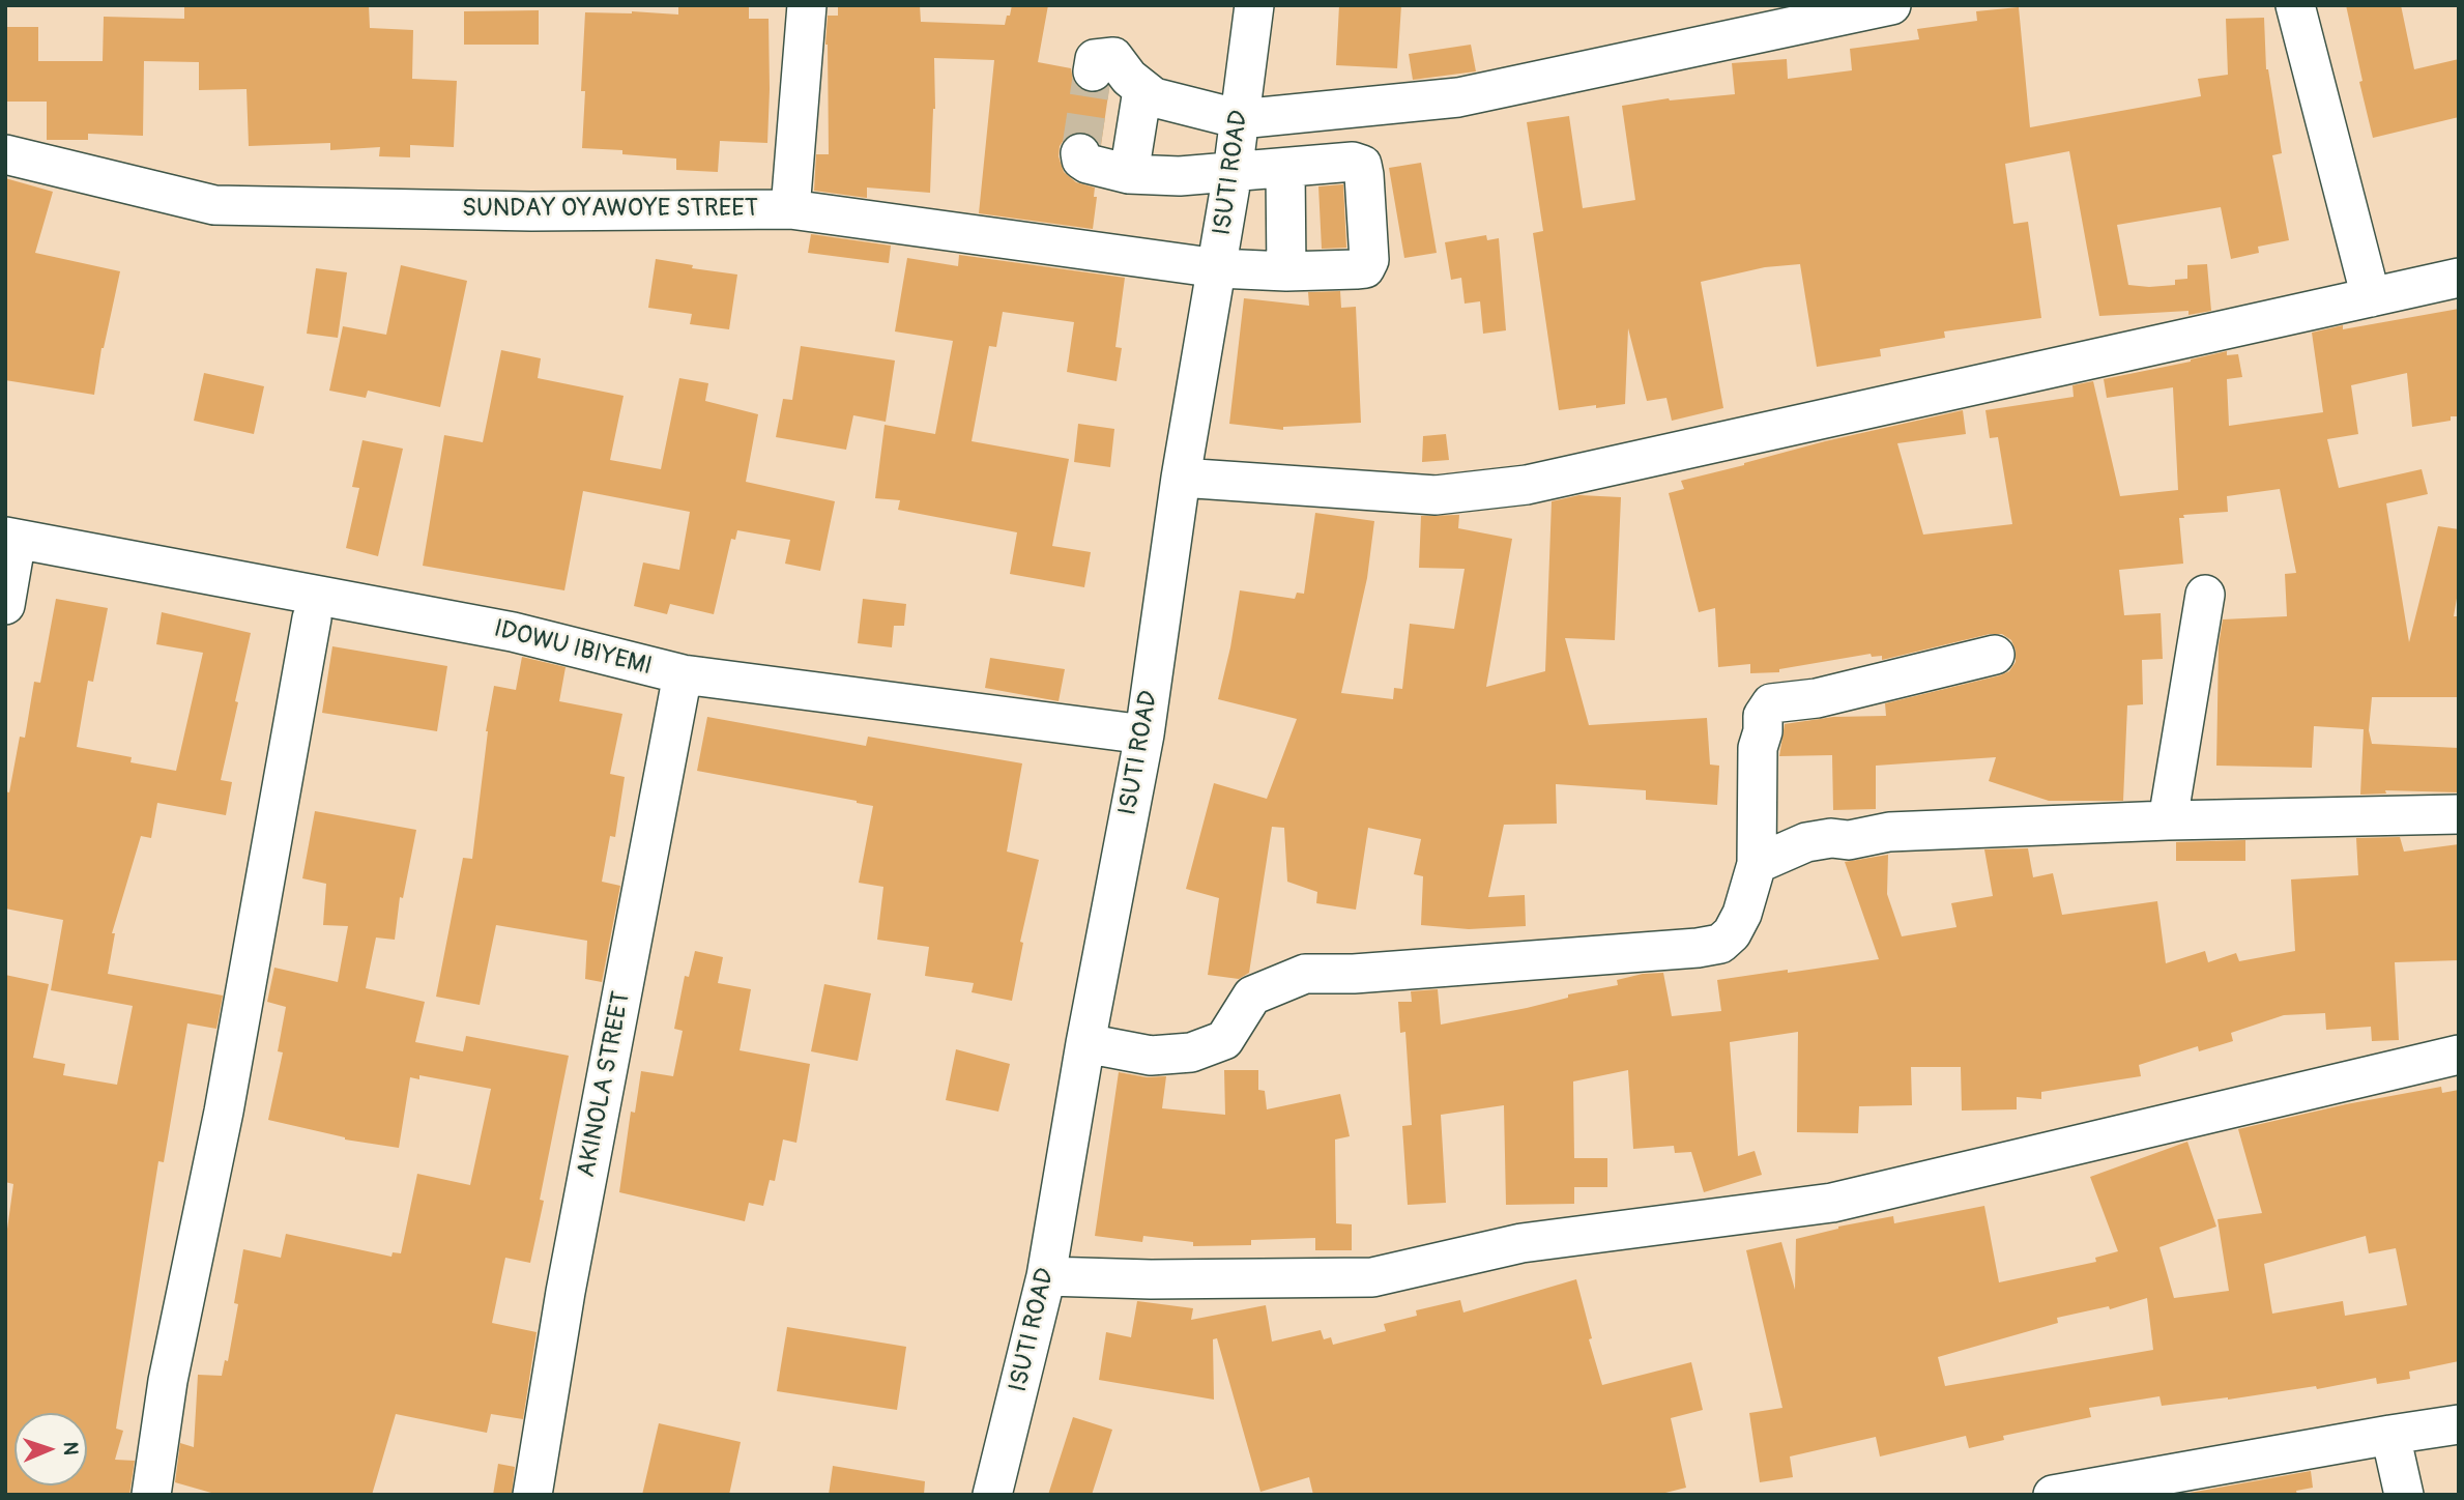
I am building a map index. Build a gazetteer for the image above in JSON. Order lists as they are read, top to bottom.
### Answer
{
  "streets": {
    "street": [
      "ISUTI ROAD",
      "SUNDAY OYAWOYE STREET",
      "IDOWU IBIYEMI",
      "AKINOLA STREET"
    ]
  },
  "crossings": [
    ["ISUTI ROAD", "SUNDAY OYAWOYE STREET"],
    ["ISUTI ROAD", "IDOWU IBIYEMI"],
    ["IDOWU IBIYEMI", "AKINOLA STREET"]
  ],
  "north": "right"
}
